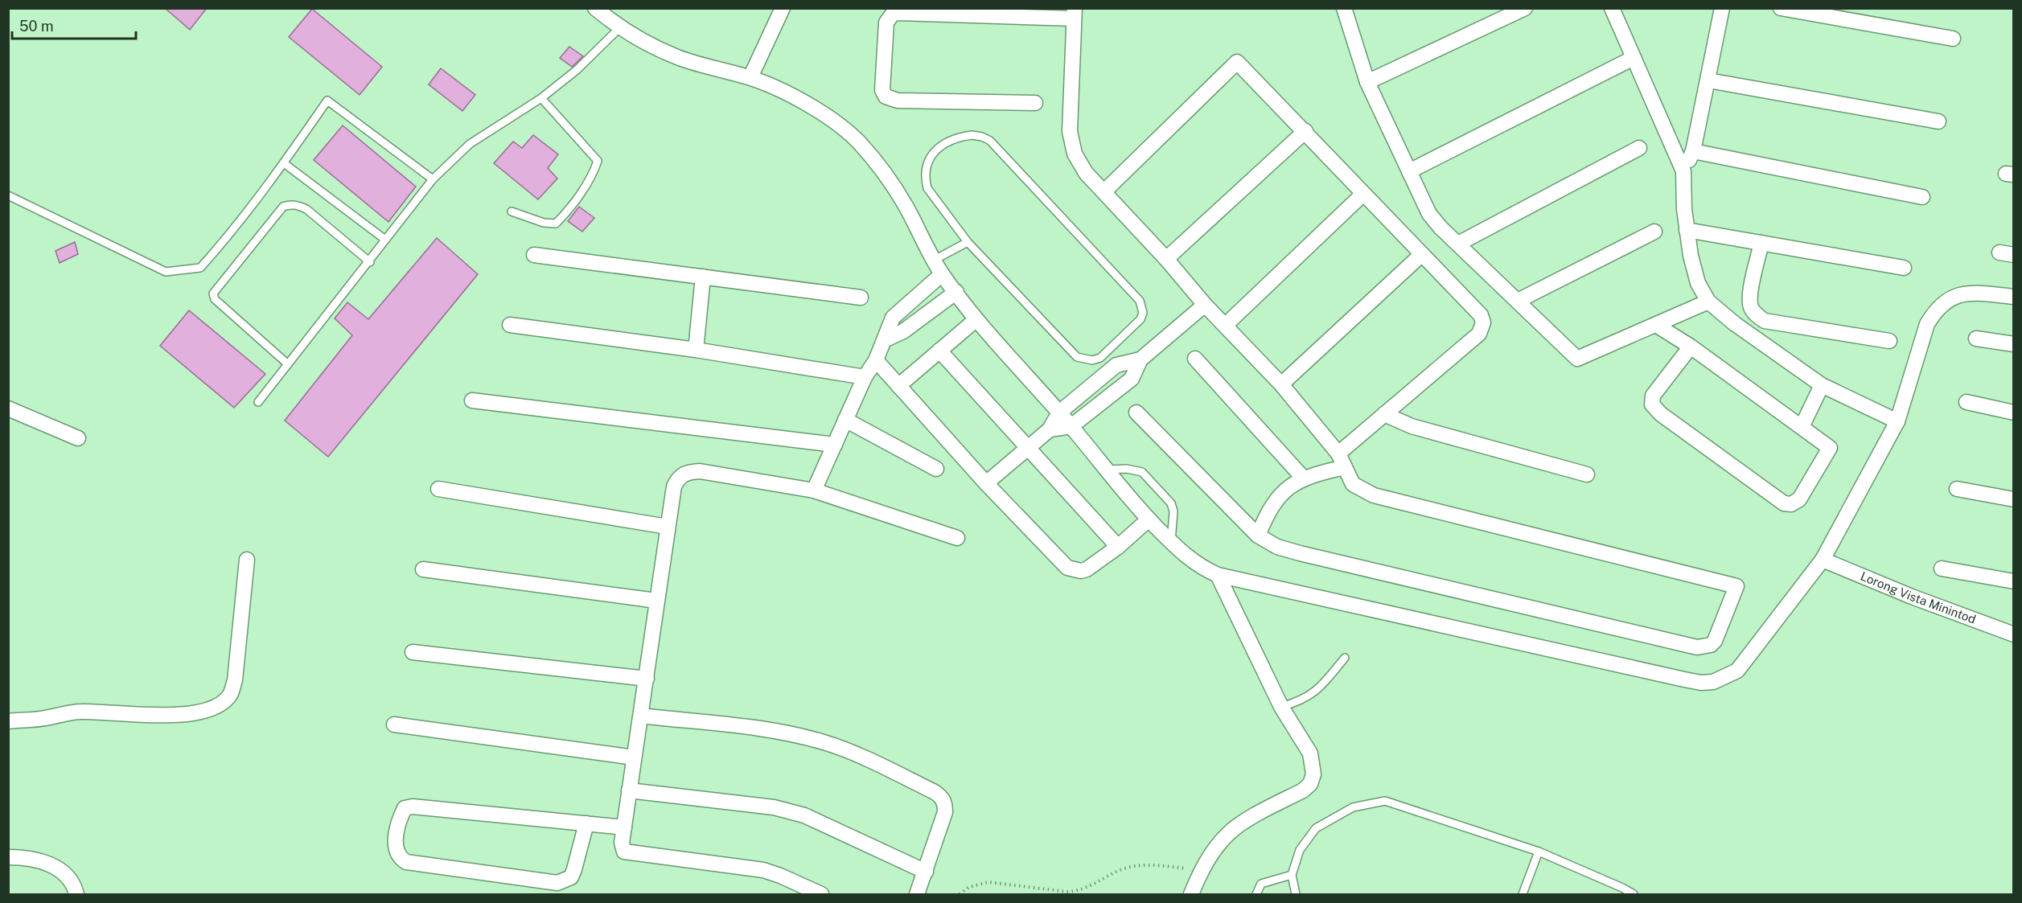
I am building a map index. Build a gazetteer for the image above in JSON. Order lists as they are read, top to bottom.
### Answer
{
  "streets": {
    "street": ["Lorong Vista Minintod"]
  },
  "scale_bar": "50 m"
}
